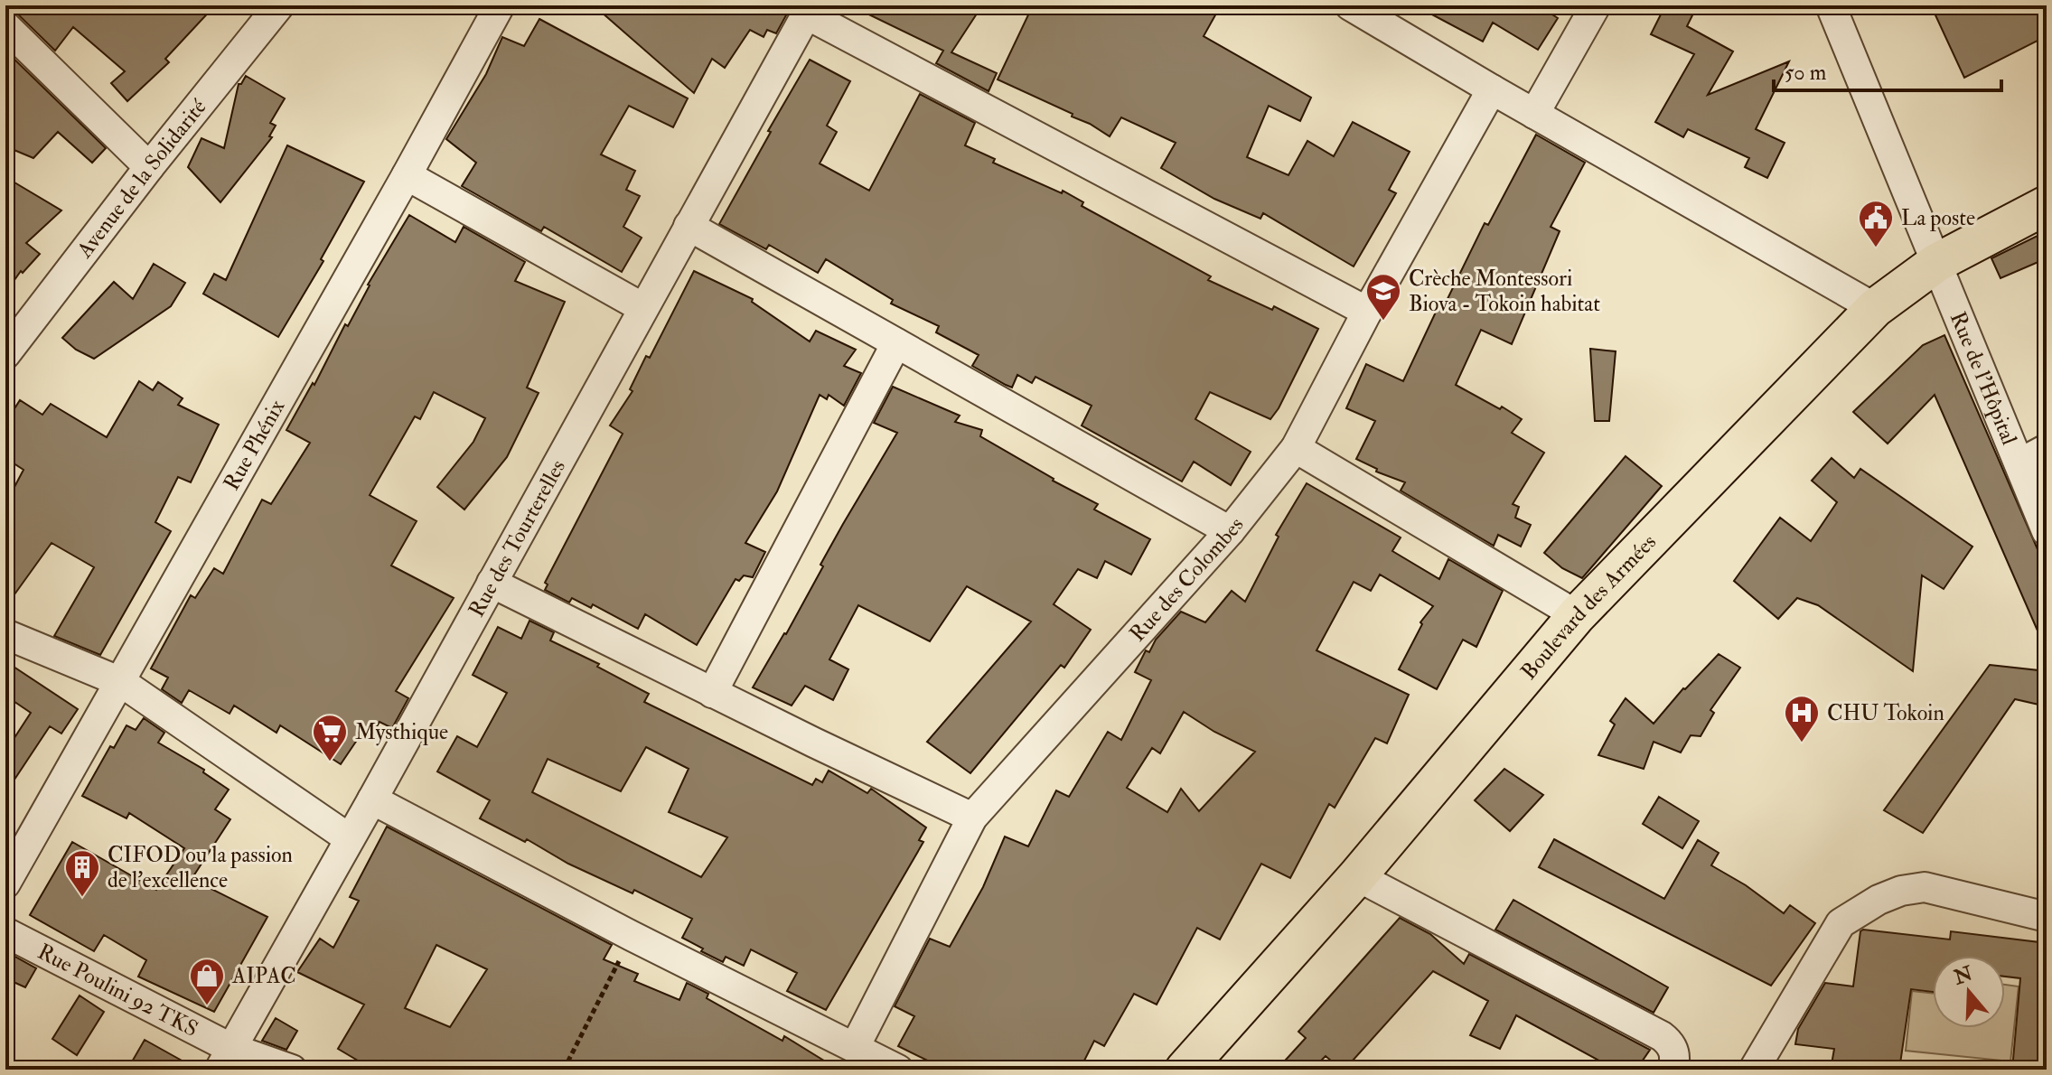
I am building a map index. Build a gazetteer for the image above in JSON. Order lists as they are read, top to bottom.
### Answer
{
  "streets": {
    "main road": ["Boulevard des Armées"],
    "street": [
      "Avenue de la Solidarité",
      "Rue de l'Hôpital",
      "Rue Phénix",
      "Rue des Tourterelles",
      "Rue des Colombes",
      "Rue Poulini 92 TKS"
    ]
  },
  "crossings": [
    ["Rue de l'Hôpital", "Boulevard des Armées"],
    ["Rue des Tourterelles", "Rue Poulini 92 TKS"]
  ],
  "places": {
    "public building": ["La poste"],
    "school or university": ["Crèche Montessori Biova - Tokoin habitat"],
    "hospital": ["CHU Tokoin"],
    "supermarket": ["Mysthique"],
    "building": ["CIFOD ou la passion de l'excellence"],
    "shop": ["AIPAC"]
  },
  "scale_bar": "50 m",
  "north": "top"
}
